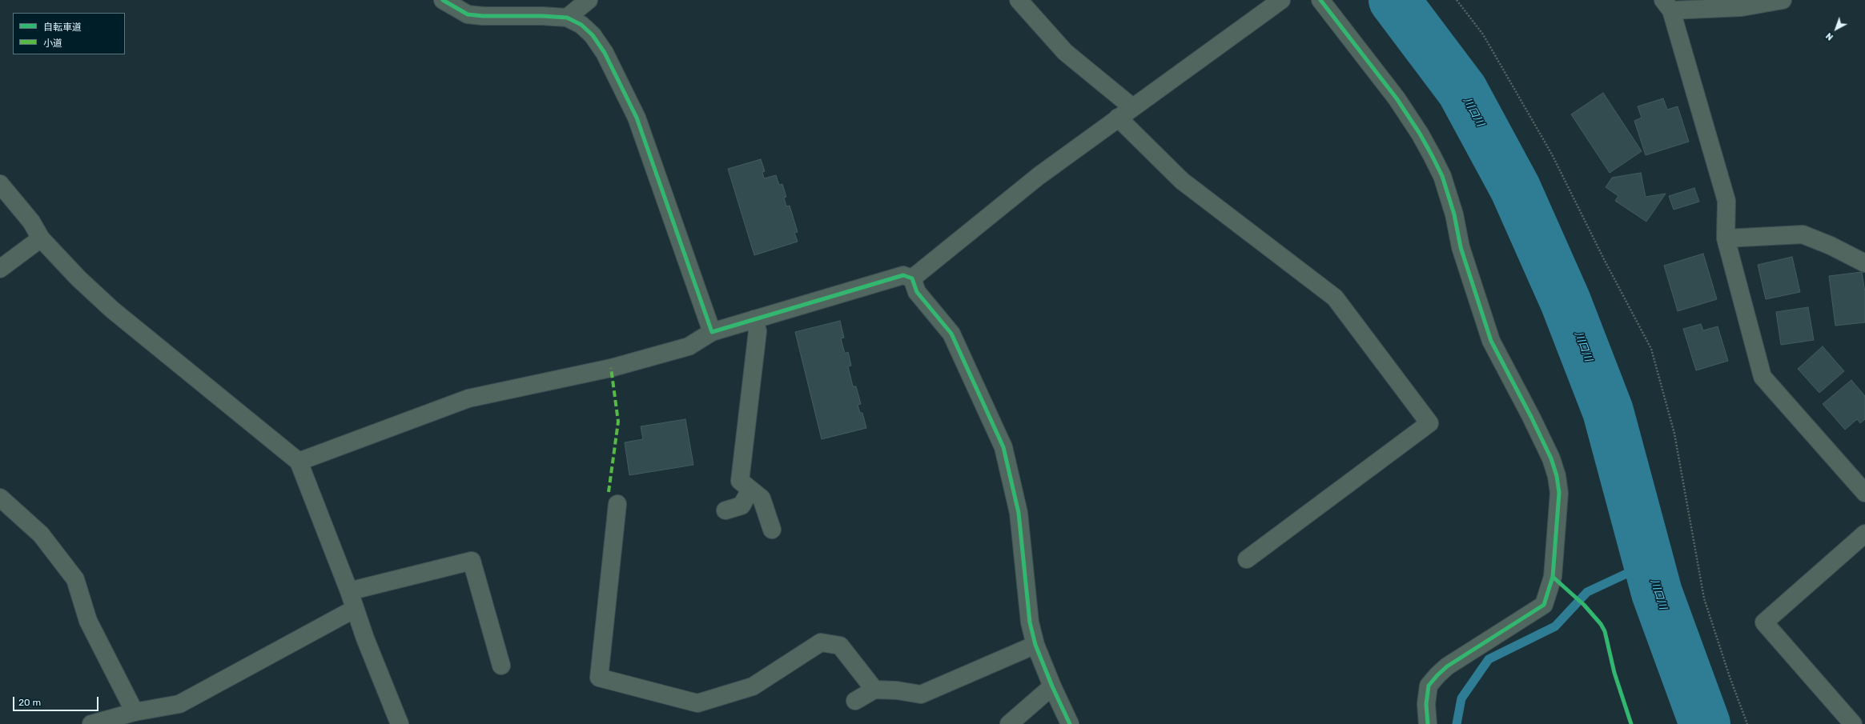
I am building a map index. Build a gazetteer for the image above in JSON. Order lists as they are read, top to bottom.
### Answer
{
  "water": ["川口川"],
  "legend": ["自転車道", "小道"],
  "scale_bar": "20 m",
  "north": "bottom left"
}
